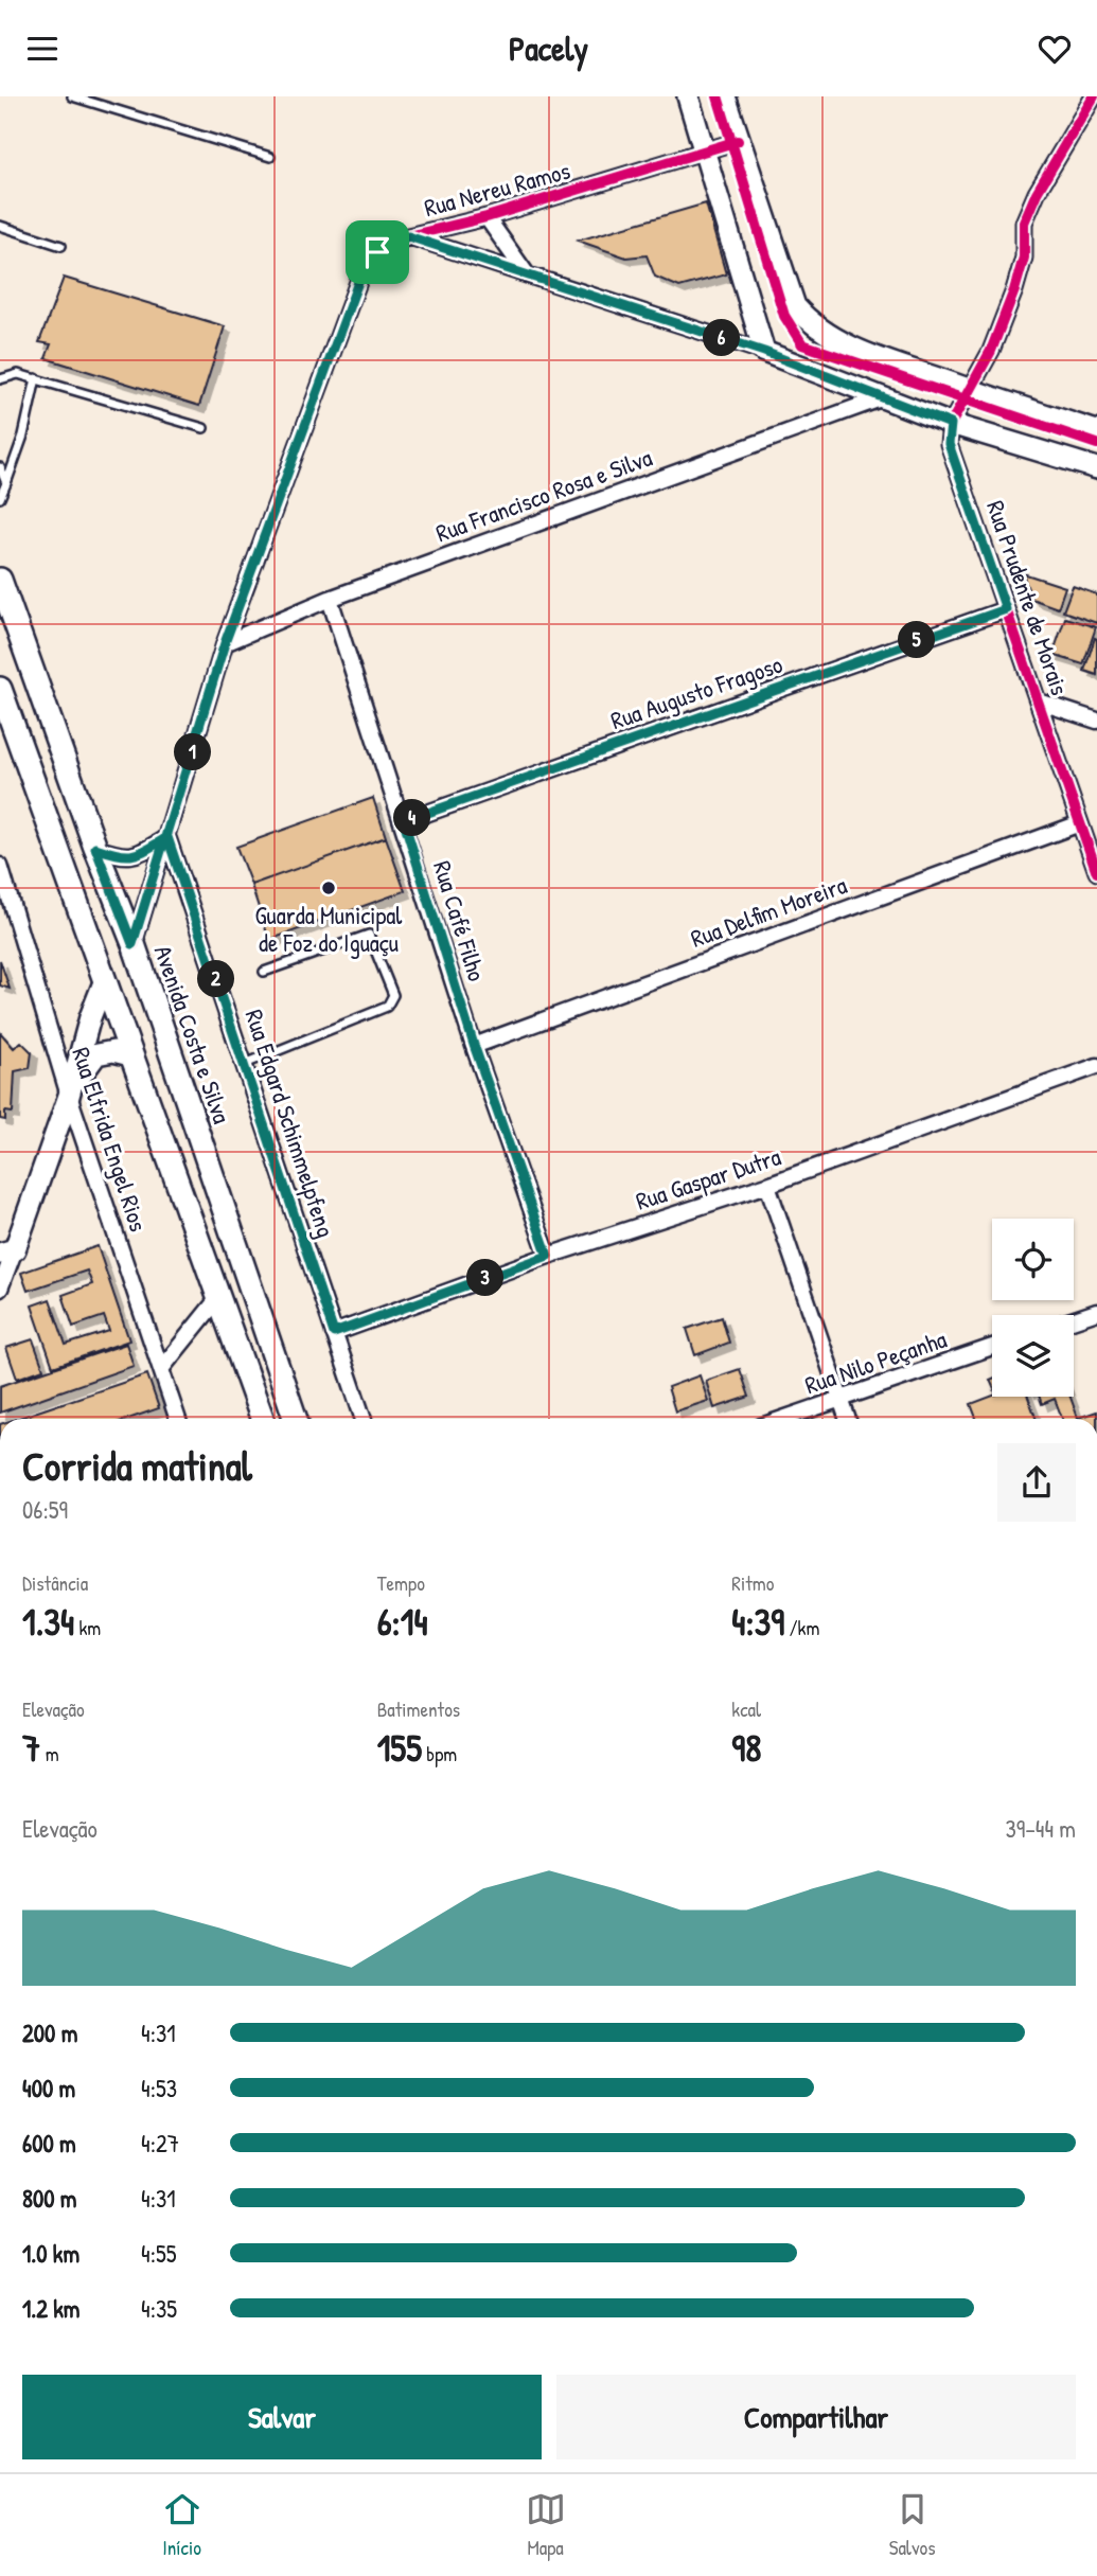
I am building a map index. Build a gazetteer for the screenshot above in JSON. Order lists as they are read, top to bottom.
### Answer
{
  "streets": {
    "main road": ["Avenida Costa e Silva"],
    "street": [
      "Rua Nereu Ramos",
      "Rua Francisco Rosa e Silva",
      "Rua Prudente de Morais",
      "Rua Augusto Fragoso",
      "Rua Delfim Moreira",
      "Rua Café Filho",
      "Rua Edgard Schimmelpfeng",
      "Rua Elfrida Engel Rios",
      "Rua Gaspar Dutra",
      "Rua Nilo Peçanha"
    ]
  },
  "crossings": [
    ["Rua Nereu Ramos", "Rua Francisco Rosa e Silva"],
    ["Rua Nereu Ramos", "Avenida Costa e Silva"],
    ["Rua Nereu Ramos", "Rua Edgard Schimmelpfeng"],
    ["Rua Francisco Rosa e Silva", "Rua Café Filho"],
    ["Rua Prudente de Morais", "Rua Augusto Fragoso"],
    ["Rua Prudente de Morais", "Rua Delfim Moreira"],
    ["Rua Augusto Fragoso", "Rua Café Filho"],
    ["Rua Delfim Moreira", "Rua Café Filho"],
    ["Rua Café Filho", "Rua Gaspar Dutra"],
    ["Rua Edgard Schimmelpfeng", "Rua Gaspar Dutra"]
  ],
  "places": ["Guarda Municipal de Foz do Iguaçu"],
  "page": {
    "header": "Pacely",
    "pins": [
      "6",
      "5",
      "1",
      "4",
      "2",
      "3"
    ],
    "heading": ["Corrida matinal", "06:59"],
    "stats": [
      ["Distância", "1.34 km"],
      ["Tempo", "6:14"],
      ["Ritmo", "4:39 /km"],
      ["Elevação", "7 m"],
      ["Batimentos", "155 bpm"],
      ["kcal", "98"]
    ],
    "chart": ["Elevação", "39–44 m"],
    "list": [
      {
        "name": "200 m",
        "note": "4:31"
      },
      {
        "name": "400 m",
        "note": "4:53"
      },
      {
        "name": "600 m",
        "note": "4:27"
      },
      {
        "name": "800 m",
        "note": "4:31"
      },
      {
        "name": "1.0 km",
        "note": "4:55"
      },
      {
        "name": "1.2 km",
        "note": "4:35"
      }
    ],
    "buttons": ["Salvar", "Compartilhar"],
    "tabs": ["Início", "Mapa", "Salvos"]
  }
}
